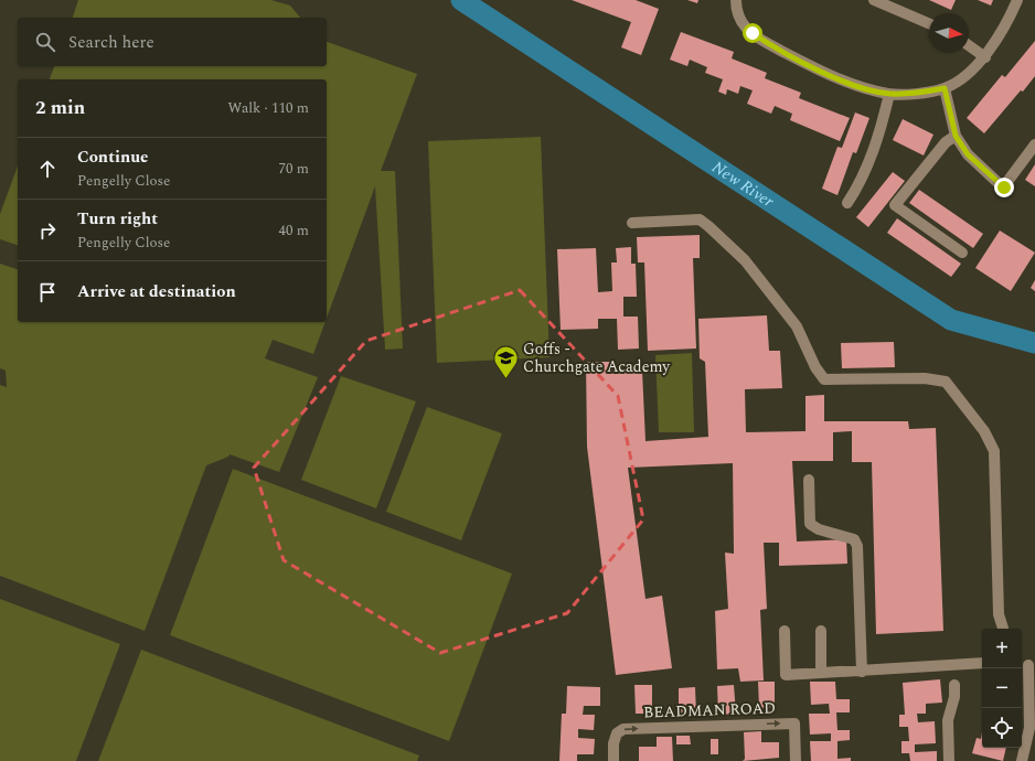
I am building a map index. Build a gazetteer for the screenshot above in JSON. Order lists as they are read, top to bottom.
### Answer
{
  "streets": {
    "street": ["BEADMAN ROAD"]
  },
  "water": ["New River"],
  "places": {
    "school or university": ["Goffs - Churchgate Academy"]
  },
  "north": "right",
  "page": {
    "search": "Search here",
    "heading": ["2 min", "Walk · 110 m"],
    "list": [
      ["Continue", "Pengelly Close", "70 m"],
      ["Turn right", "Pengelly Close", "40 m"],
      "Arrive at destination"
    ],
    "map_buttons": ["+", "−"]
  }
}
